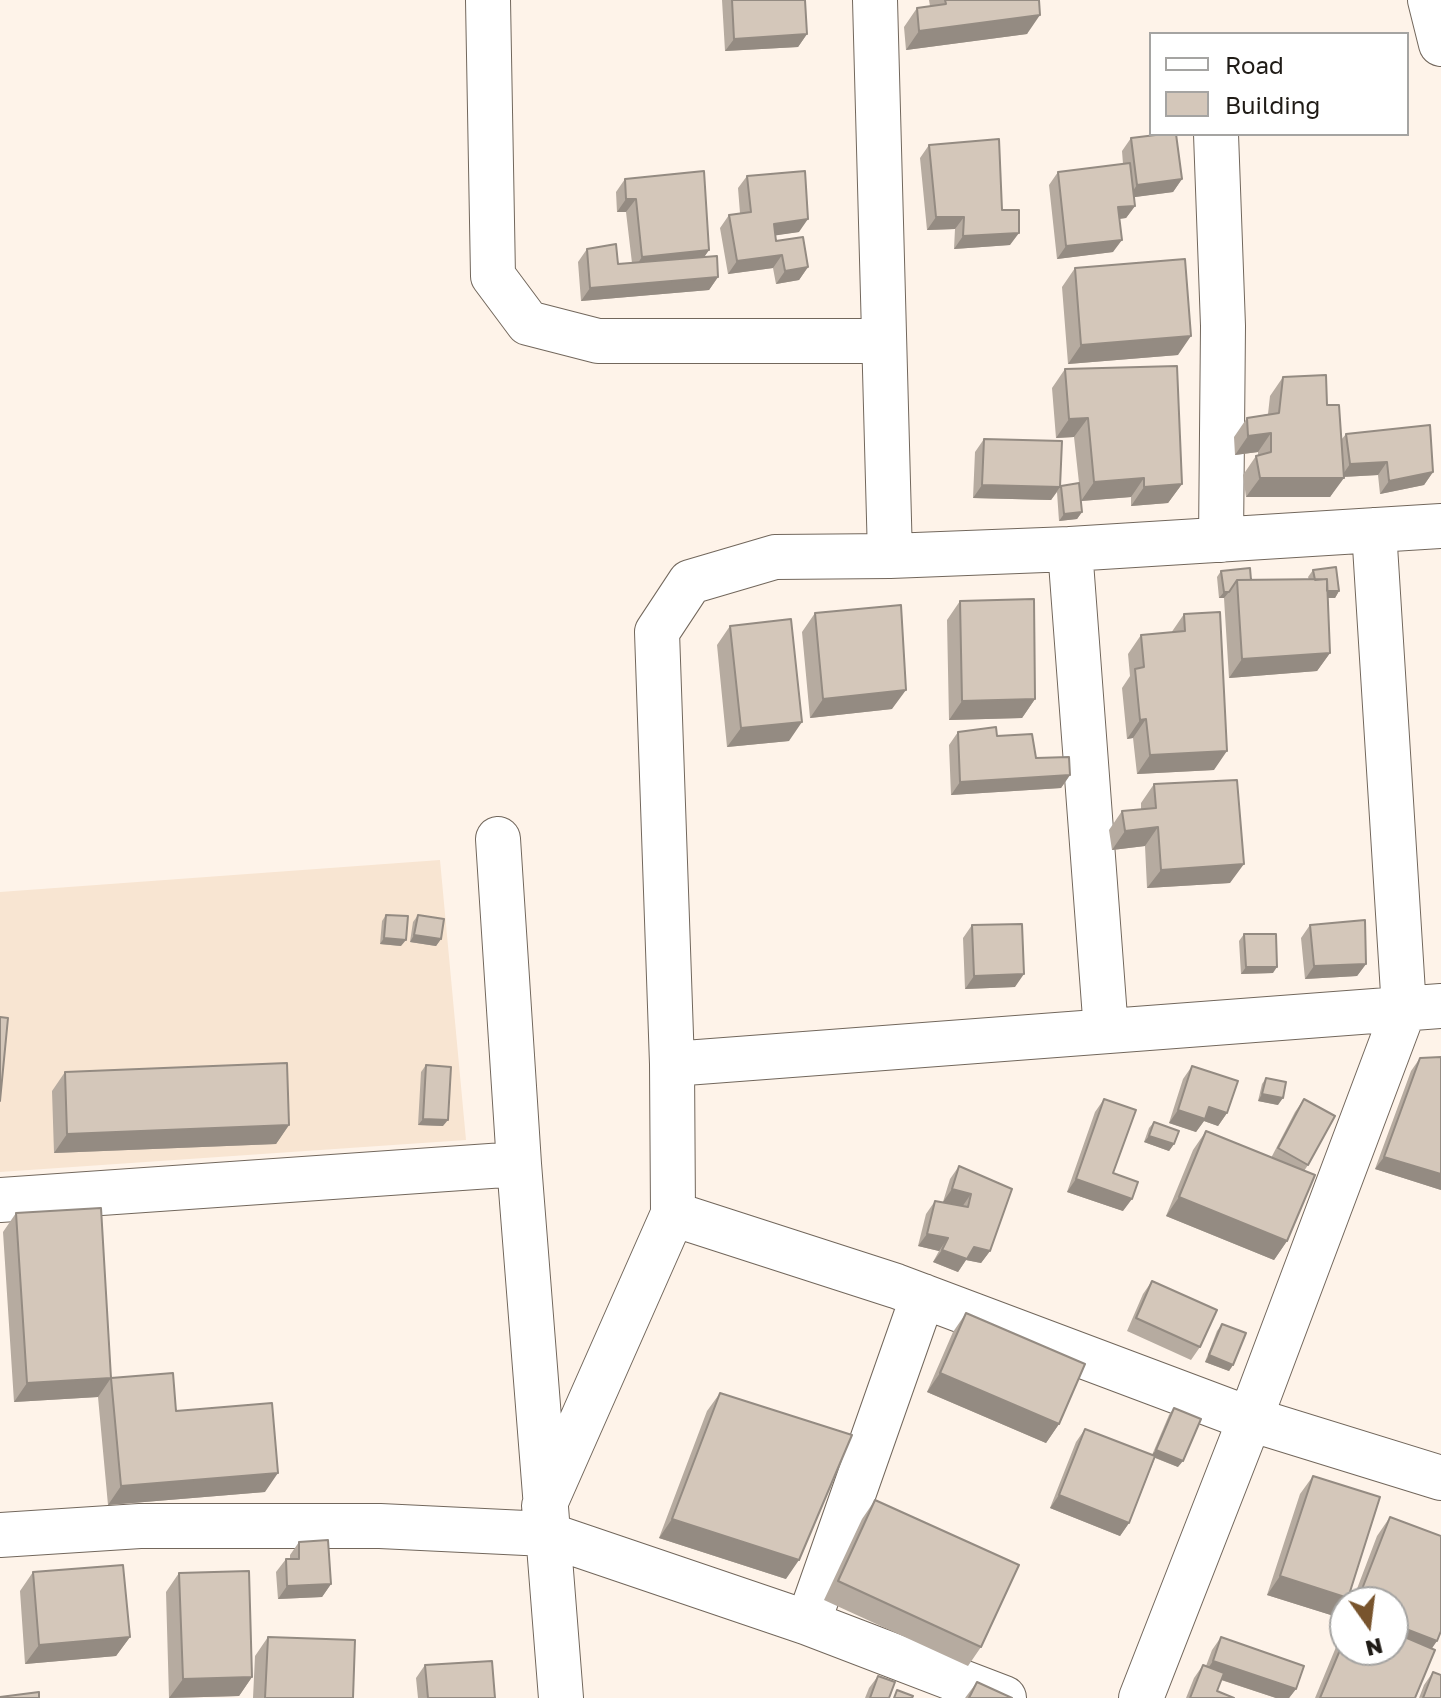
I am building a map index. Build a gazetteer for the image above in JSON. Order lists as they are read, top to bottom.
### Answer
{
  "legend": ["Road", "Building"],
  "north": "bottom"
}
